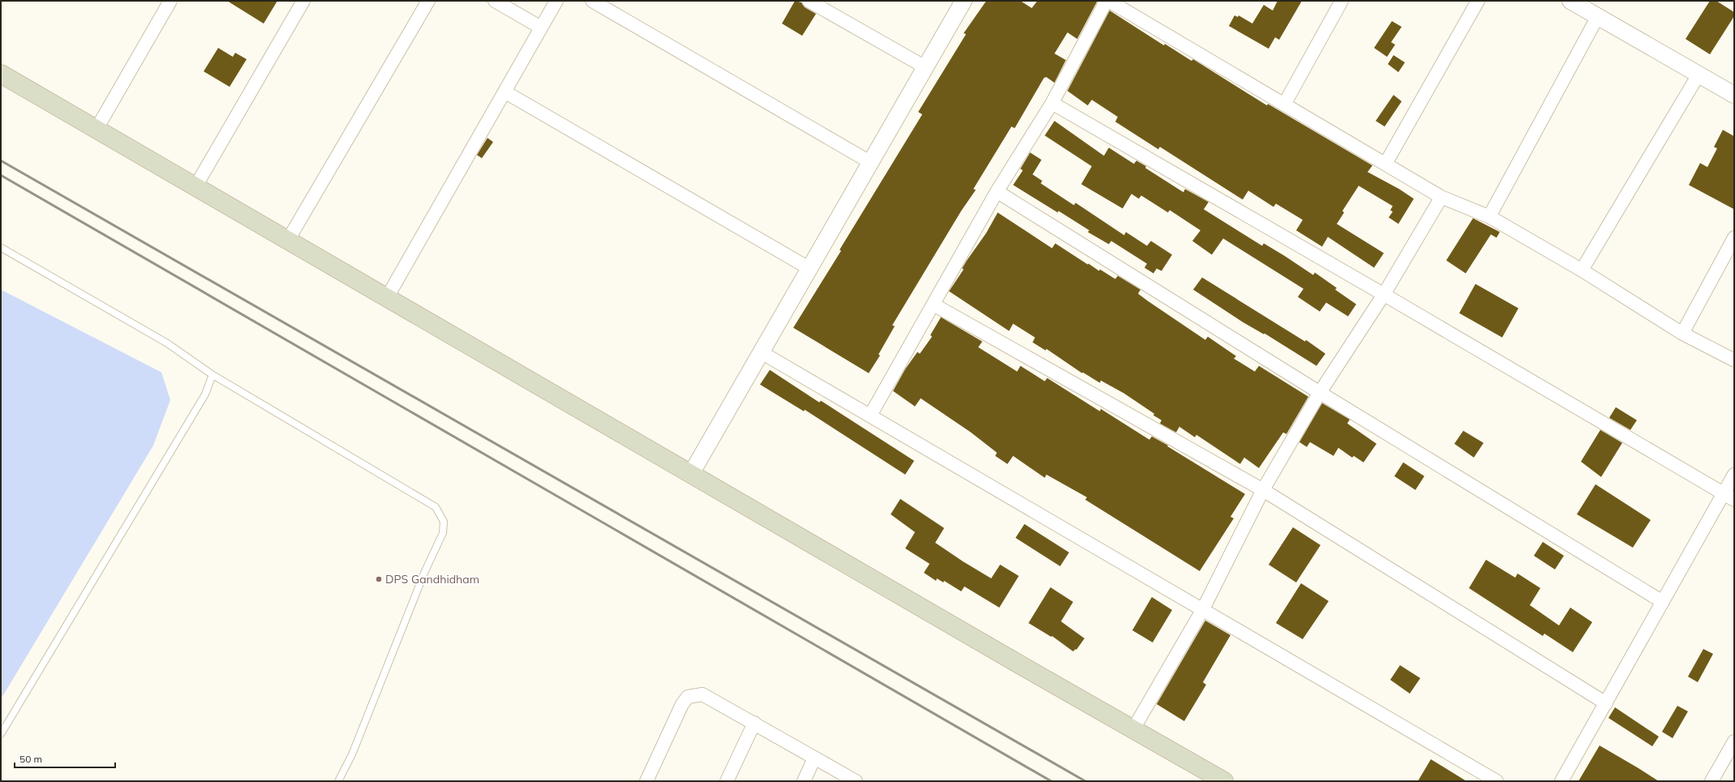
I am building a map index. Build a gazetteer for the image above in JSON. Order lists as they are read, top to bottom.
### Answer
{
  "places": ["DPS Gandhidham"],
  "scale_bar": "50 m"
}
